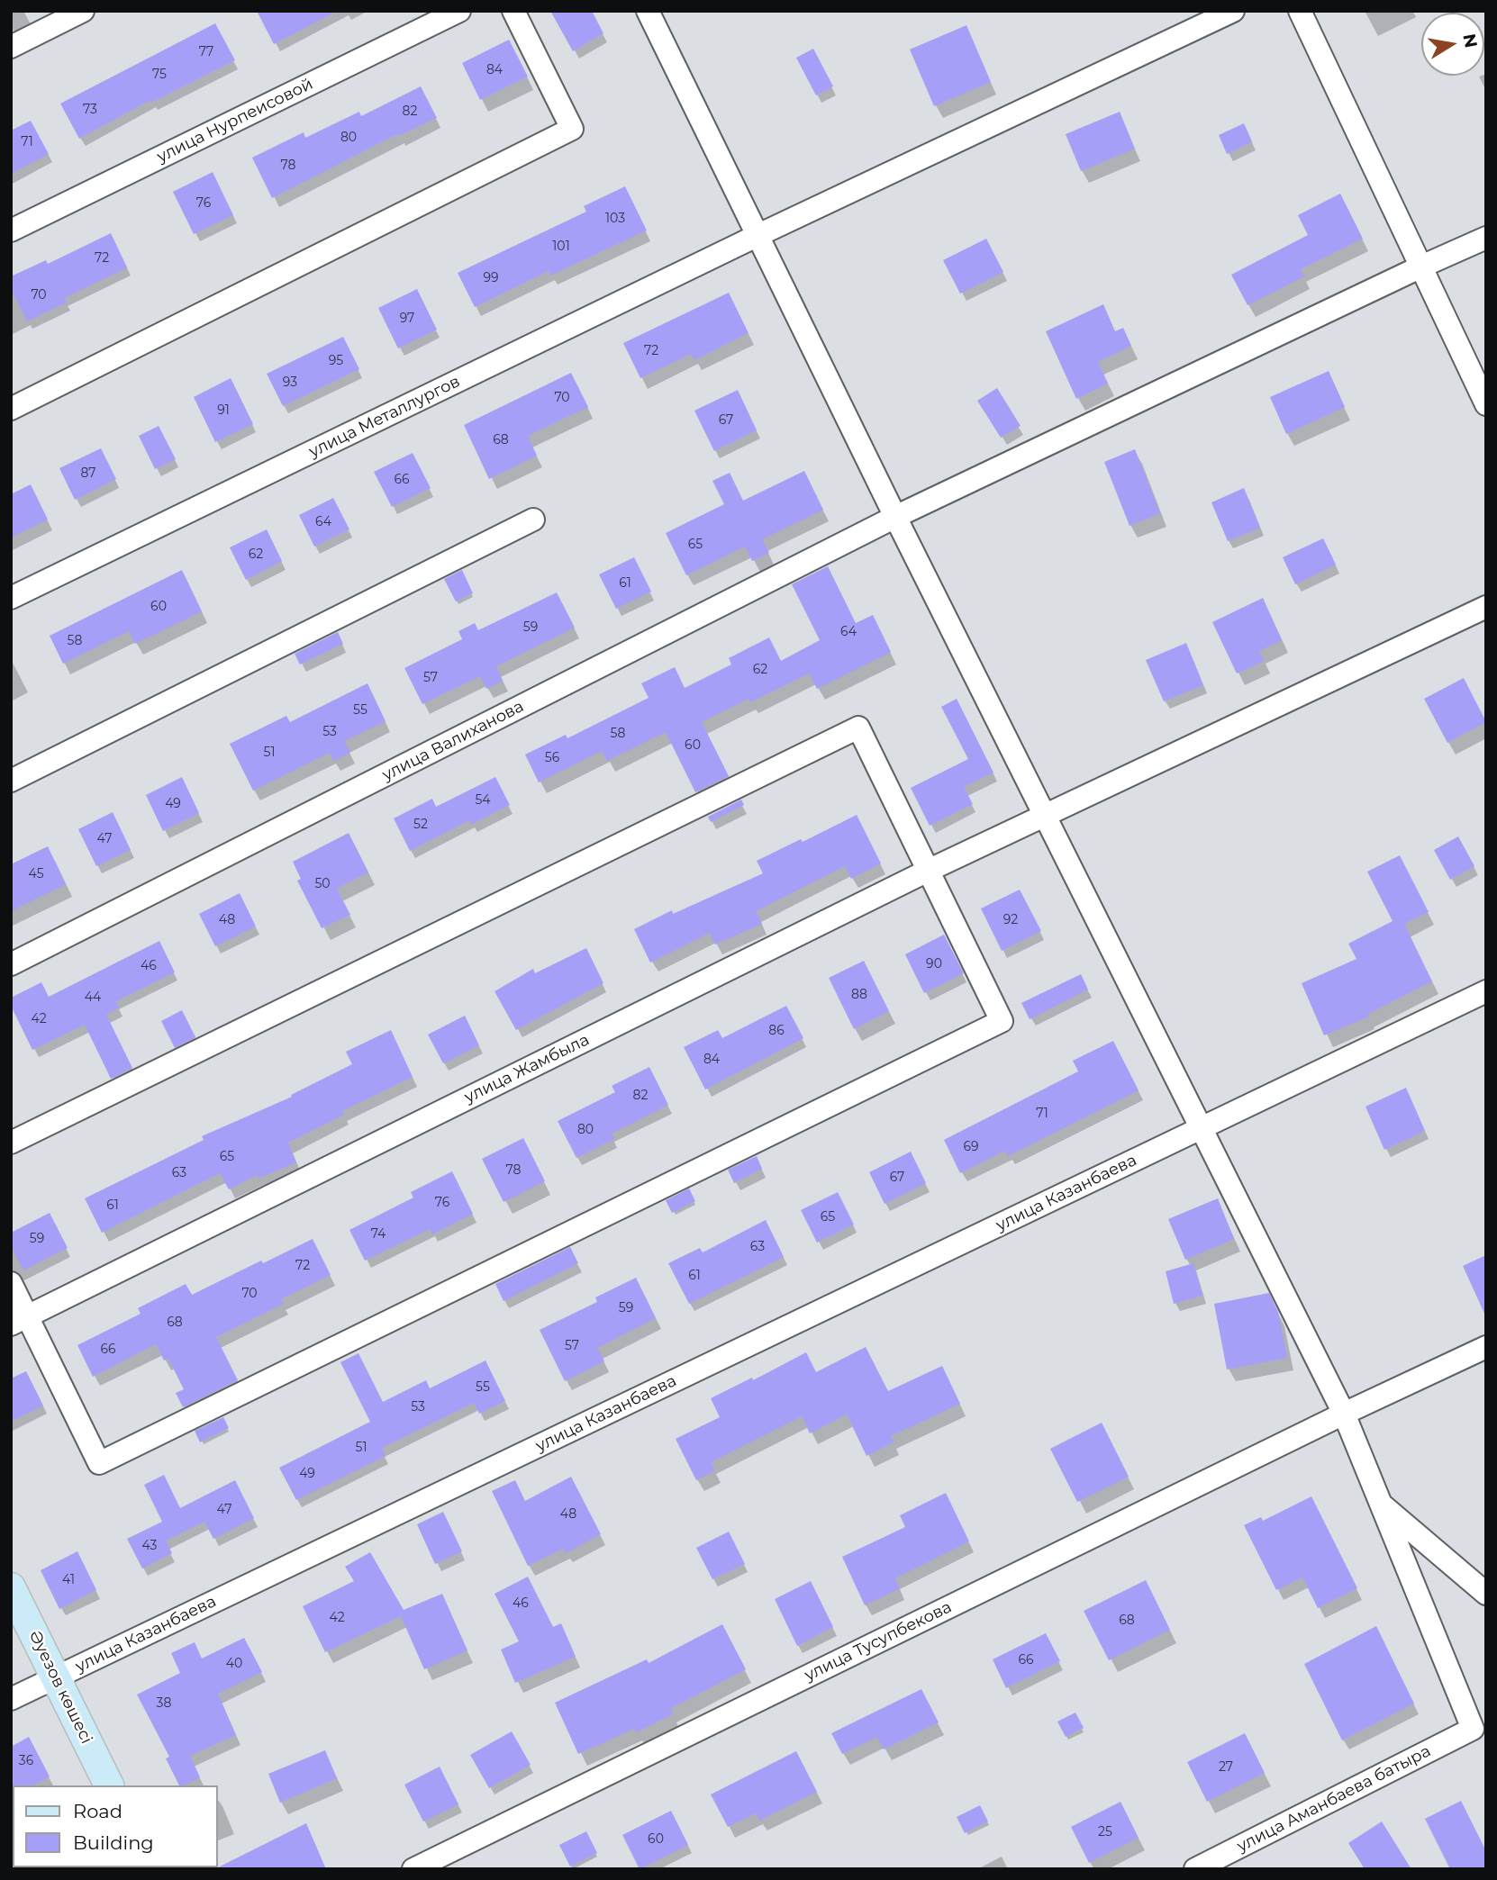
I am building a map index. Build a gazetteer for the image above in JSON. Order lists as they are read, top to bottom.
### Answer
{
  "streets": {
    "main road": ["Әуезов көшесі"],
    "street": [
      "улица Нурпеисовой",
      "улица Металлургов",
      "улица Валиханова",
      "улица Жамбыла",
      "улица Казанбаева",
      "улица Тусупбекова",
      "улица Аманбаева батыра"
    ]
  },
  "crossings": [
    ["улица Казанбаева", "Әуезов көшесі"]
  ],
  "house_numbers": [
    "77",
    "84",
    "75",
    "73",
    "82",
    "80",
    "71",
    "78",
    "76",
    "103",
    "101",
    "72",
    "99",
    "70",
    "97",
    "72",
    "95",
    "93",
    "70",
    "91",
    "67",
    "68",
    "87",
    "66",
    "64",
    "65",
    "62",
    "61",
    "60",
    "59",
    "64",
    "58",
    "62",
    "57",
    "55",
    "53",
    "58",
    "60",
    "51",
    "56",
    "54",
    "49",
    "52",
    "47",
    "45",
    "50",
    "48",
    "92",
    "90",
    "46",
    "88",
    "44",
    "42",
    "86",
    "84",
    "82",
    "71",
    "80",
    "69",
    "65",
    "78",
    "63",
    "67",
    "76",
    "61",
    "65",
    "74",
    "59",
    "63",
    "72",
    "61",
    "70",
    "59",
    "68",
    "57",
    "66",
    "55",
    "53",
    "51",
    "49",
    "47",
    "48",
    "43",
    "41",
    "46",
    "42",
    "68",
    "66",
    "40",
    "38",
    "36",
    "27",
    "25",
    "60"
  ],
  "legend": ["Road", "Building"],
  "north": "right"
}
